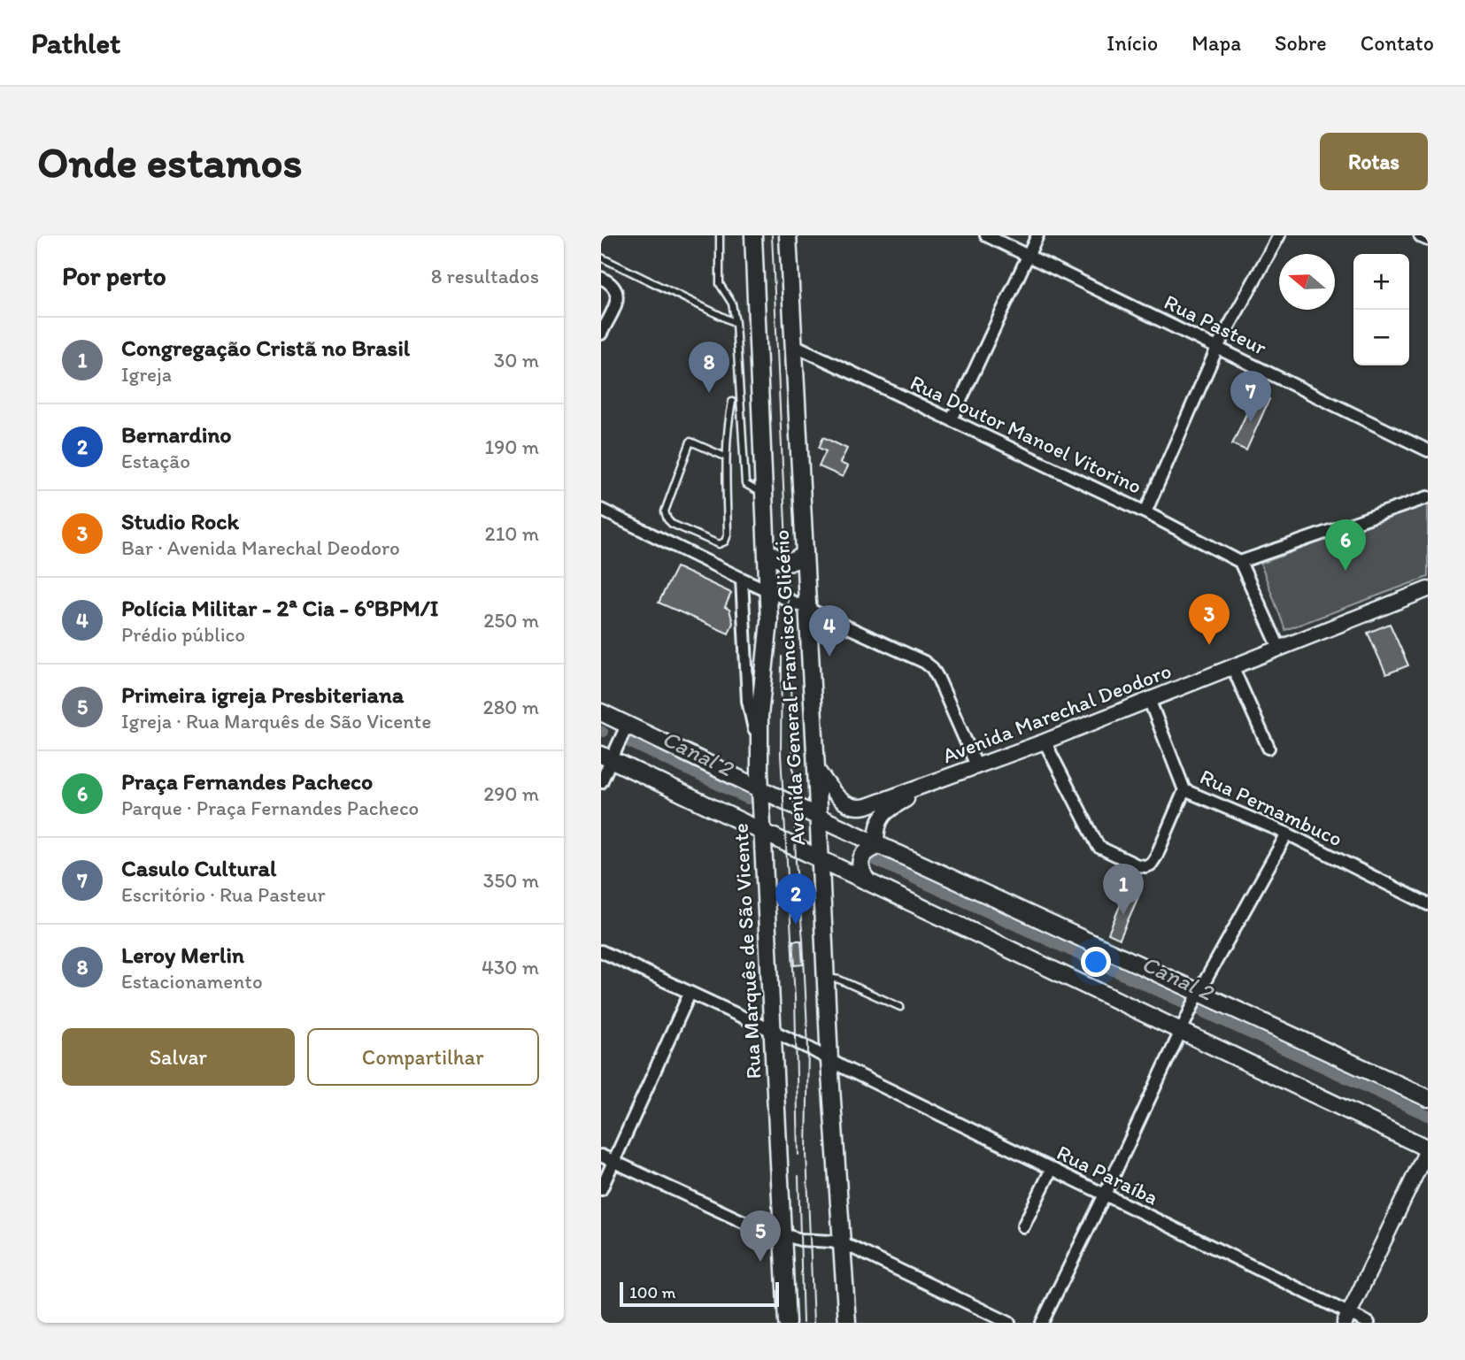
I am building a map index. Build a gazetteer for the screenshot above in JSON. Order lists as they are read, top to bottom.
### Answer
{
  "streets": {
    "main road": ["Avenida General Francisco Glicério", "Rua Marquês de São Vicente"],
    "street": [
      "Rua Pasteur",
      "Rua Doutor Manoel Vitorino",
      "Avenida Marechal Deodoro",
      "Rua Pernambuco",
      "Rua Paraíba"
    ]
  },
  "crossings": [
    ["Rua Doutor Manoel Vitorino", "Avenida General Francisco Glicério"],
    ["Avenida General Francisco Glicério", "Avenida Marechal Deodoro"],
    ["Avenida General Francisco Glicério", "Rua Marquês de São Vicente"],
    ["Avenida General Francisco Glicério", "Rua Paraíba"],
    ["Avenida Marechal Deodoro", "Rua Pernambuco"],
    ["Rua Marquês de São Vicente", "Rua Paraíba"]
  ],
  "water": ["Canal 2"],
  "scale_bar": "100 m",
  "north": "left",
  "page": {
    "header": "Pathlet",
    "nav": [
      "Início",
      "Mapa",
      "Sobre",
      "Contato"
    ],
    "buttons": [
      "Rotas",
      ["Salvar", "Compartilhar"]
    ],
    "title": "Onde estamos",
    "heading": ["Por perto", "8 resultados"],
    "map_buttons": ["+", "−"],
    "list": [
      {
        "mark": "1",
        "name": "Congregação Cristã no Brasil",
        "note": "Igreja",
        "value": "30 m"
      },
      {
        "mark": "2",
        "name": "Bernardino",
        "note": "Estação",
        "value": "190 m"
      },
      {
        "mark": "3",
        "name": "Studio Rock",
        "note": "Bar · Avenida Marechal Deodoro",
        "value": "210 m"
      },
      {
        "mark": "4",
        "name": "Polícia Militar - 2ª Cia - 6ºBPM/I",
        "note": "Prédio público",
        "value": "250 m"
      },
      {
        "mark": "5",
        "name": "Primeira igreja Presbiteriana",
        "note": "Igreja · Rua Marquês de São Vicente",
        "value": "280 m"
      },
      {
        "mark": "6",
        "name": "Praça Fernandes Pacheco",
        "note": "Parque · Praça Fernandes Pacheco",
        "value": "290 m"
      },
      {
        "mark": "7",
        "name": "Casulo Cultural",
        "note": "Escritório · Rua Pasteur",
        "value": "350 m"
      },
      {
        "mark": "8",
        "name": "Leroy Merlin",
        "note": "Estacionamento",
        "value": "430 m"
      }
    ],
    "pins": [
      "8",
      "7",
      "6",
      "3",
      "4",
      "1",
      "2",
      "5"
    ],
    "scale": "100 m"
  }
}
